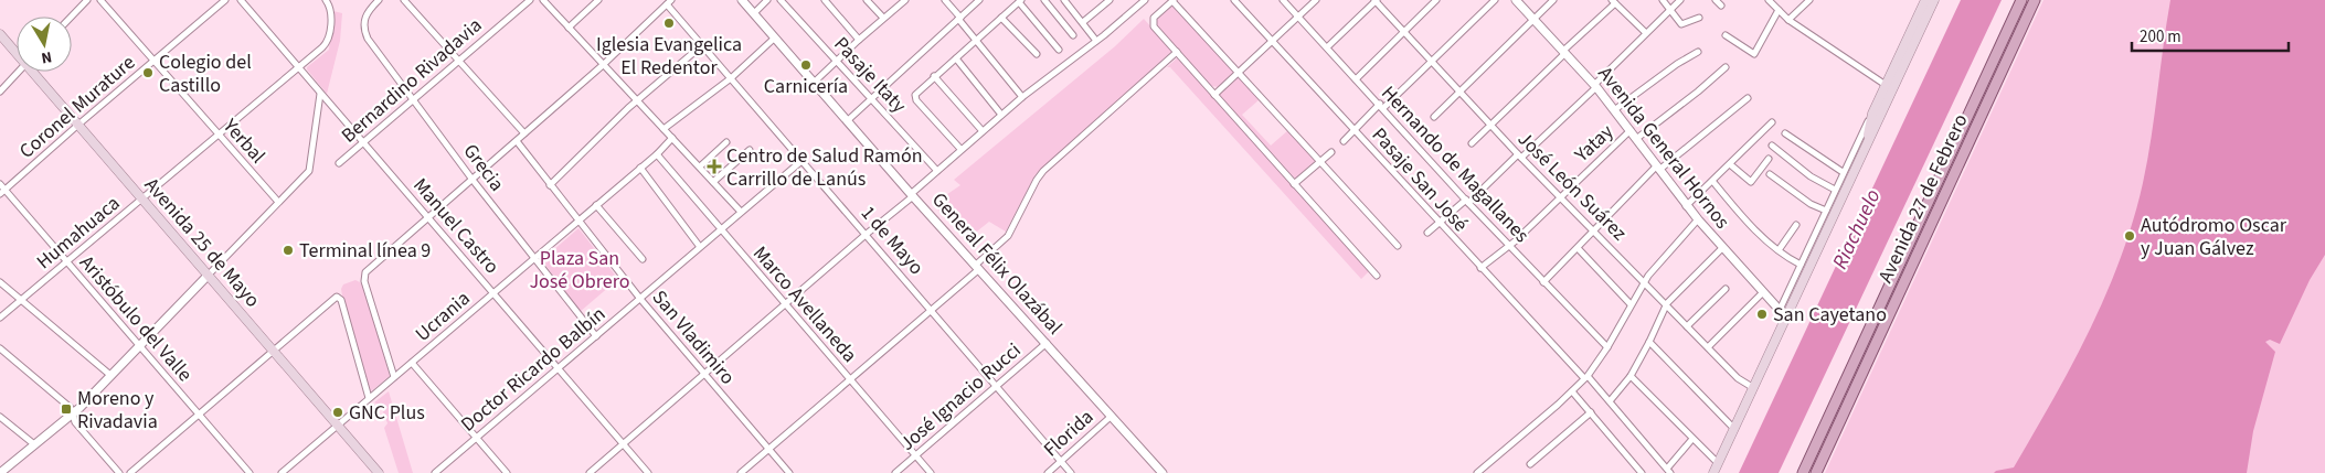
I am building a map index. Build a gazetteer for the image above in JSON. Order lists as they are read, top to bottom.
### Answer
{
  "streets": {
    "main road": ["Avenida 27 de Febrero", "Avenida 25 de Mayo"],
    "street": [
      "Pasaje Itaty",
      "Bernardino Rivadavia",
      "Coronel Murature",
      "Yerbal",
      "Yatay",
      "Avenida General Hornos",
      "Hernando de Magallanes",
      "Grecia",
      "Pasaje San José",
      "José León Suárez",
      "Manuel Castro",
      "Humahuaca",
      "1 de Mayo",
      "General Félix Olazábal",
      "Marco Avellaneda",
      "Ucrania",
      "Aristóbulo del Valle",
      "San Vladimiro",
      "Doctor Ricardo Balbín",
      "José Ignacio Rucci",
      "Florida"
    ]
  },
  "crossings": [
    ["Bernardino Rivadavia", "Grecia"],
    ["Bernardino Rivadavia", "Manuel Castro"],
    ["Coronel Murature", "Yerbal"],
    ["Coronel Murature", "Avenida 25 de Mayo"],
    ["Coronel Murature", "Aristóbulo del Valle"],
    ["Yerbal", "Humahuaca"],
    ["Yatay", "Avenida General Hornos"],
    ["Yatay", "Hernando de Magallanes"],
    ["Yatay", "Pasaje San José"],
    ["Yatay", "José León Suárez"],
    ["Grecia", "Ucrania"],
    ["Grecia", "Doctor Ricardo Balbín"],
    ["Manuel Castro", "Humahuaca"],
    ["Manuel Castro", "Ucrania"],
    ["Manuel Castro", "Doctor Ricardo Balbín"],
    ["Humahuaca", "Avenida 25 de Mayo"],
    ["Humahuaca", "Aristóbulo del Valle"],
    ["1 de Mayo", "Doctor Ricardo Balbín"],
    ["1 de Mayo", "José Ignacio Rucci"],
    ["1 de Mayo", "Florida"],
    ["Avenida 25 de Mayo", "Ucrania"],
    ["General Félix Olazábal", "José Ignacio Rucci"],
    ["General Félix Olazábal", "Florida"],
    ["Marco Avellaneda", "Ucrania"],
    ["Marco Avellaneda", "Doctor Ricardo Balbín"],
    ["Marco Avellaneda", "José Ignacio Rucci"],
    ["Ucrania", "San Vladimiro"],
    ["San Vladimiro", "Doctor Ricardo Balbín"]
  ],
  "water": ["Riachuelo"],
  "parks": ["Plaza San José Obrero"],
  "places": {
    "other": [
      "Iglesia Evangelica El Redentor",
      "Carnicería",
      "Colegio del Castillo",
      "Autódromo Oscar y Juan Gálvez",
      "Terminal línea 9",
      "San Cayetano",
      "GNC Plus"
    ],
    "health": ["Centro de Salud Ramón Carrillo de Lanús"],
    "transit": ["Moreno y Rivadavia"]
  },
  "scale_bar": "200 m",
  "north": "bottom"
}
